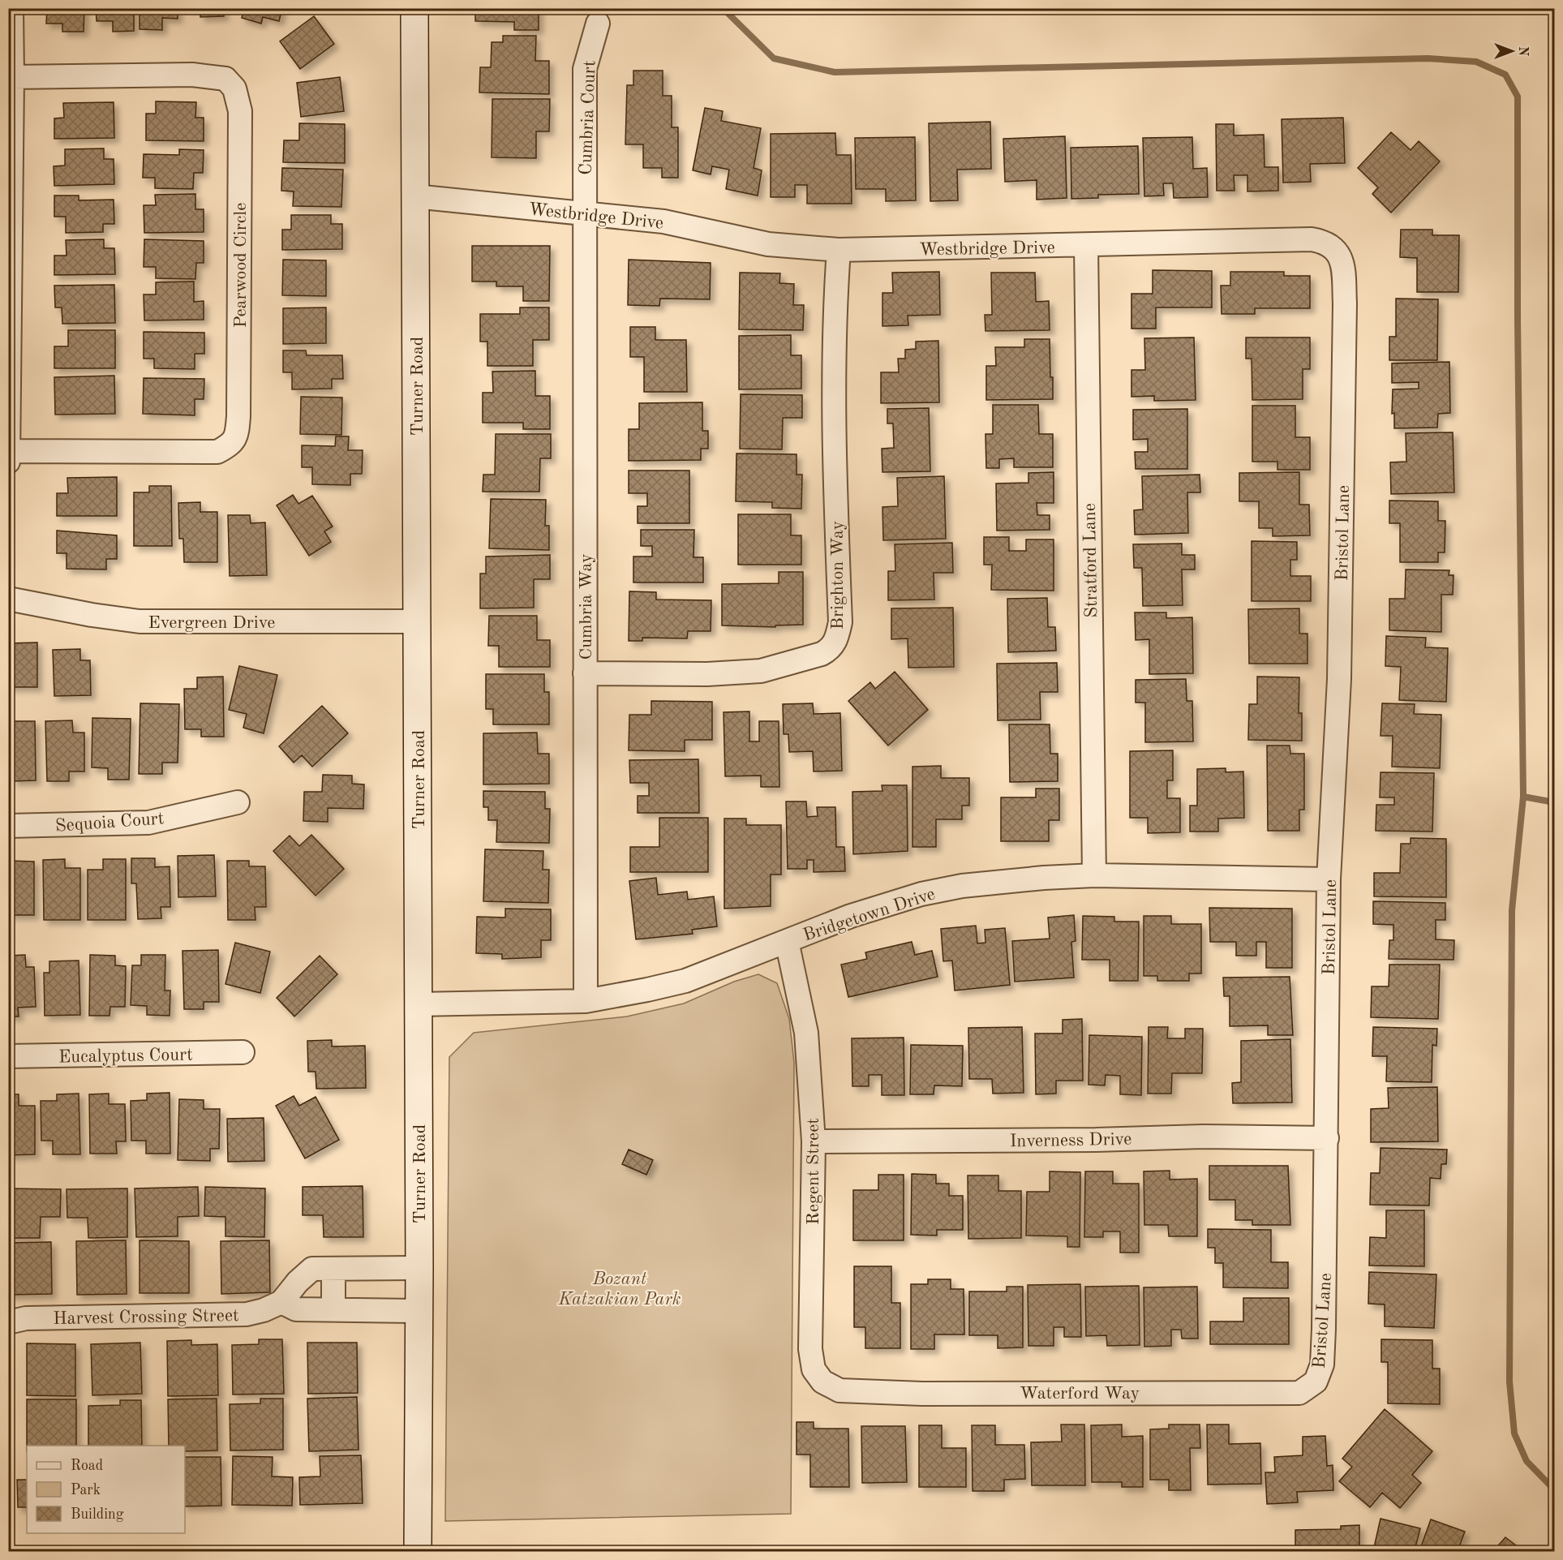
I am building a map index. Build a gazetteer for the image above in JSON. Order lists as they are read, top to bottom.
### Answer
{
  "streets": {
    "main road": ["Turner Road"],
    "street": [
      "Cumbria Court",
      "Westbridge Drive",
      "Pearwood Circle",
      "Bristol Lane",
      "Stratford Lane",
      "Brighton Way",
      "Cumbria Way",
      "Evergreen Drive",
      "Sequoia Court",
      "Bridgetown Drive",
      "Eucalyptus Court",
      "Inverness Drive",
      "Regent Street",
      "Harvest Crossing Street",
      "Waterford Way"
    ]
  },
  "crossings": [
    ["Cumbria Court", "Westbridge Drive"],
    ["Cumbria Court", "Cumbria Way"],
    ["Westbridge Drive", "Turner Road"],
    ["Westbridge Drive", "Bristol Lane"],
    ["Westbridge Drive", "Stratford Lane"],
    ["Westbridge Drive", "Brighton Way"],
    ["Westbridge Drive", "Cumbria Way"],
    ["Turner Road", "Evergreen Drive"],
    ["Turner Road", "Bridgetown Drive"],
    ["Turner Road", "Harvest Crossing Street"],
    ["Bristol Lane", "Bridgetown Drive"],
    ["Bristol Lane", "Inverness Drive"],
    ["Bristol Lane", "Waterford Way"],
    ["Stratford Lane", "Bridgetown Drive"],
    ["Brighton Way", "Cumbria Way"],
    ["Cumbria Way", "Bridgetown Drive"],
    ["Bridgetown Drive", "Regent Street"],
    ["Inverness Drive", "Regent Street"],
    ["Regent Street", "Waterford Way"]
  ],
  "parks": ["Bozant Katzakian Park"],
  "legend": ["Road", "Park", "Building"],
  "north": "right"
}
